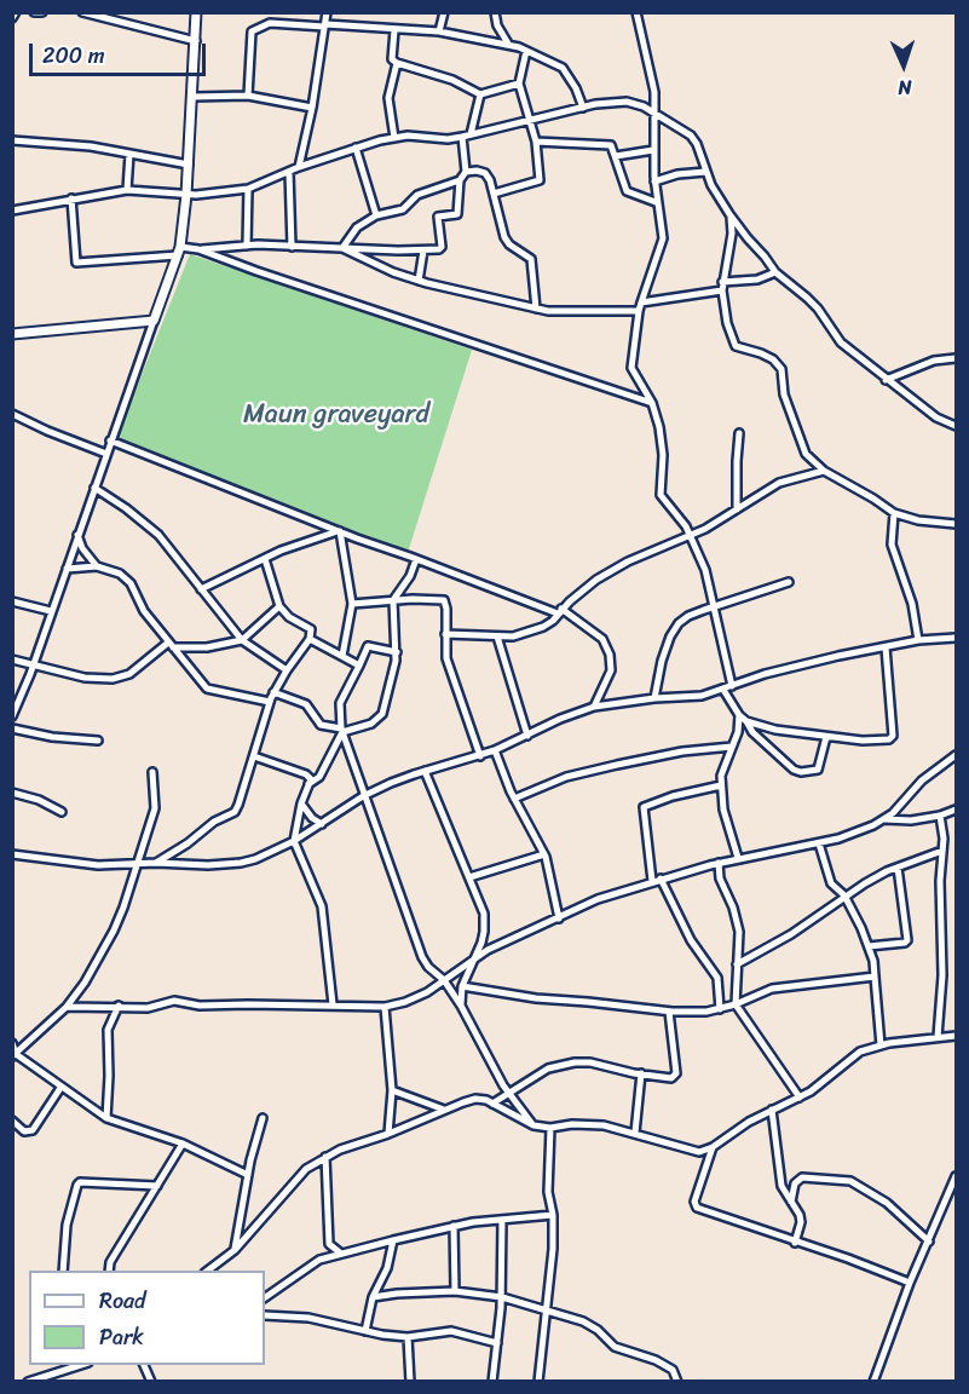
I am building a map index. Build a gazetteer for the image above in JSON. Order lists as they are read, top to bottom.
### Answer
{
  "parks": ["Maun graveyard"],
  "legend": ["Road", "Park"],
  "scale_bar": "200 m",
  "north": "bottom"
}
